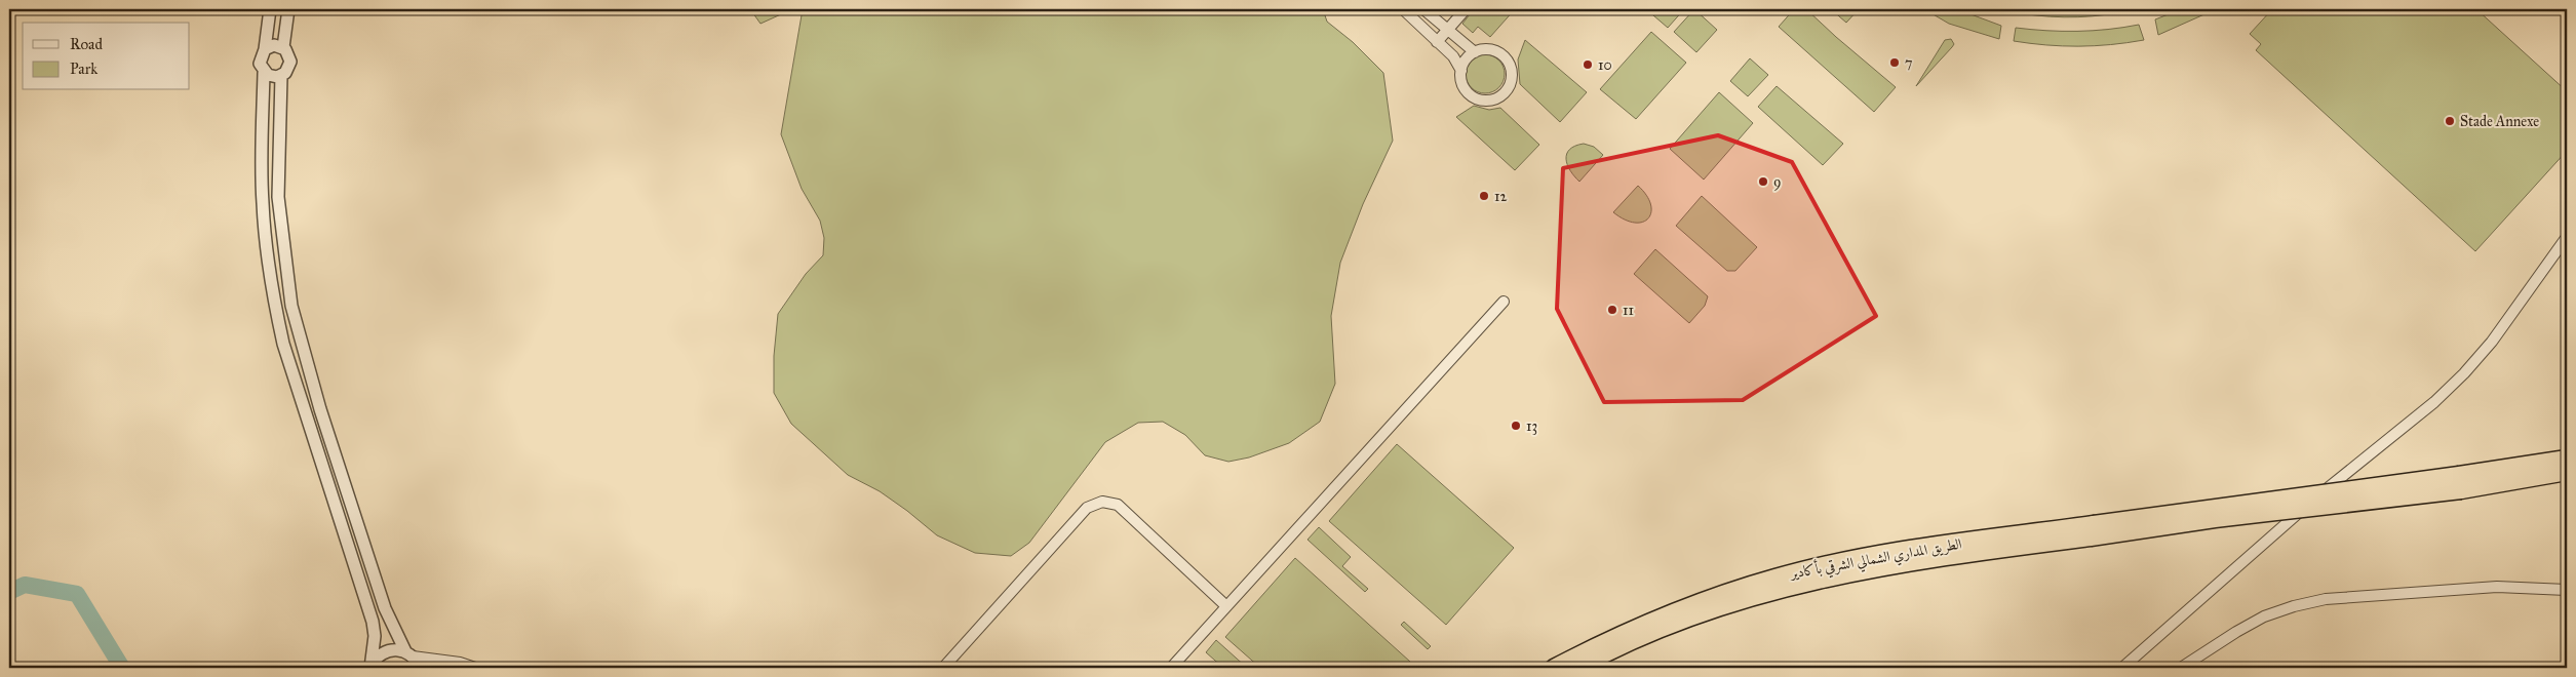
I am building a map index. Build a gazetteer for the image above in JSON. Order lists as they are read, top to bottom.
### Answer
{
  "streets": {
    "highway": ["الطريق المداري الشمالي الشرقي بأكادير"]
  },
  "places": [
    "7",
    "10",
    "Stade Annexe",
    "9",
    "12",
    "11",
    "13"
  ],
  "legend": ["Road", "Park"]
}
